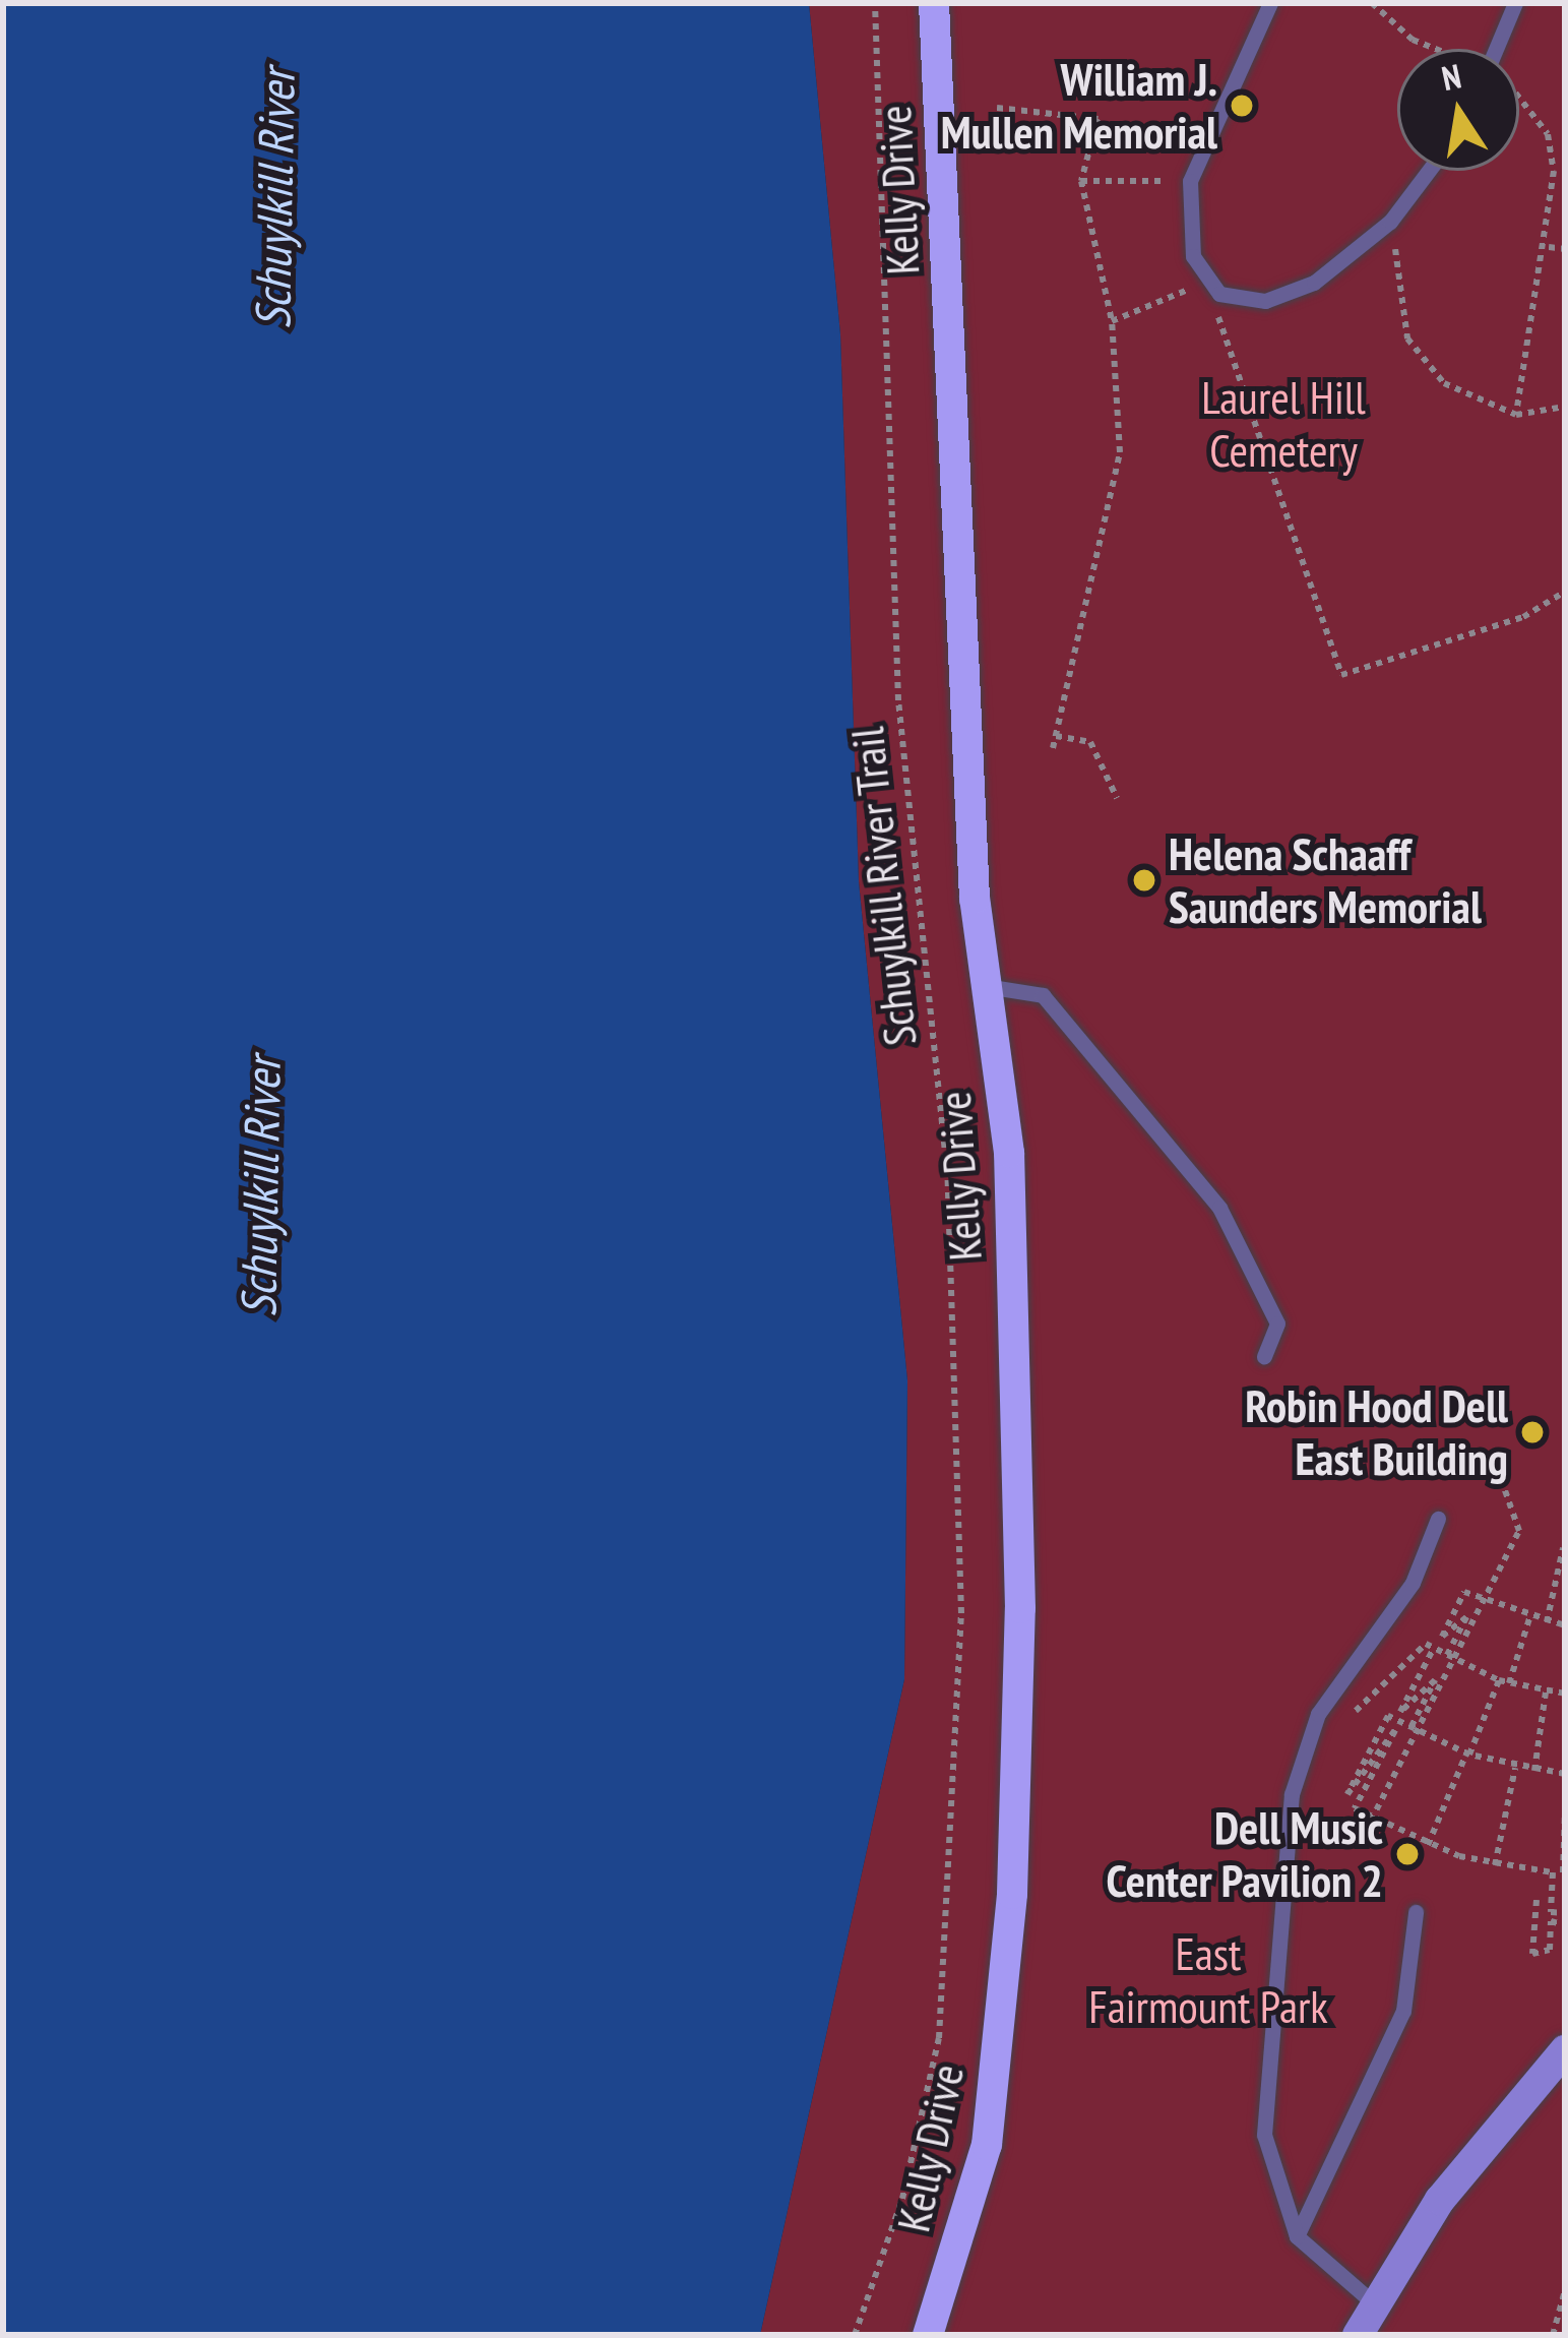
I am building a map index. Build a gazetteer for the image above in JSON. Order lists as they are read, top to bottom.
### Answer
{
  "streets": {
    "main road": ["Kelly Drive"],
    "path": ["Schuylkill River Trail"]
  },
  "water": ["Schuylkill River"],
  "parks": ["Laurel Hill Cemetery", "East Fairmount Park"],
  "places": [
    "William J. Mullen Memorial",
    "Helena Schaaff Saunders Memorial",
    "Robin Hood Dell East Building",
    "Dell Music Center Pavilion 2"
  ],
  "north": "top"
}
